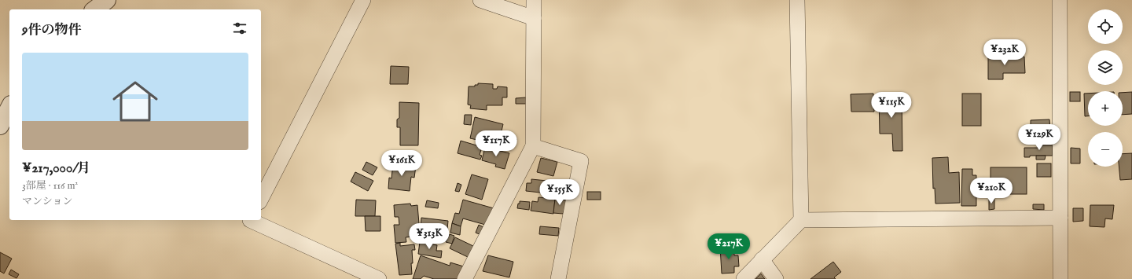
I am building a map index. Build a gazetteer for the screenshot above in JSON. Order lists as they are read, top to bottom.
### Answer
{
  "page": {
    "map_buttons": ["+", "−"],
    "heading": "9件の物件",
    "price": [
      "¥232K",
      "¥115K",
      "¥129K",
      "¥117K",
      "¥161K",
      "¥210K",
      "¥155K",
      "¥313K",
      "¥217K"
    ],
    "list": [
      {
        "name": "¥217,000/月",
        "note": "3部屋 · 116 m² · マンション"
      }
    ]
  }
}
